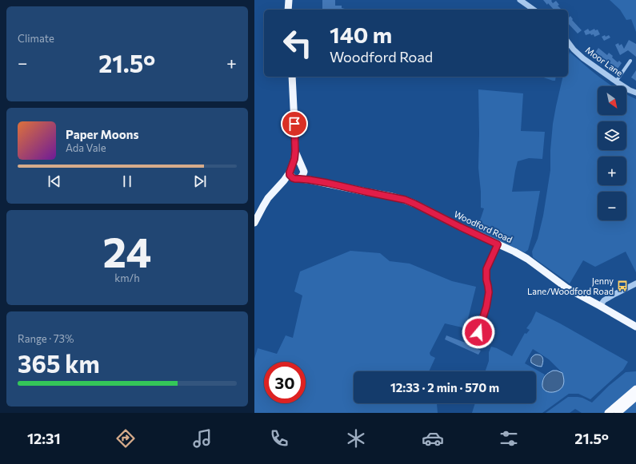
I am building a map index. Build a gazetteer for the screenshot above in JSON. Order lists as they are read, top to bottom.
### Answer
{
  "streets": {
    "main road": ["Woodford Road"],
    "street": ["Moor Lane"]
  },
  "places": {
    "bus stop": ["Jenny Lane/Woodford Road"]
  },
  "north": "bottom right",
  "page": {
    "tile": [
      "Climate",
      ["24", "km/h"],
      ["Range · 73%", "365 km"]
    ],
    "turn": ["140 m", "Woodford Road"],
    "heat": ["−", "21.5°", "+"],
    "map_buttons": ["+", "−"],
    "song": ["Paper Moons", "Ada Vale"],
    "limit": "30",
    "trip": "12:33 · 2 min · 570 m",
    "tabs": ["12:31", "21.5°"]
  }
}
